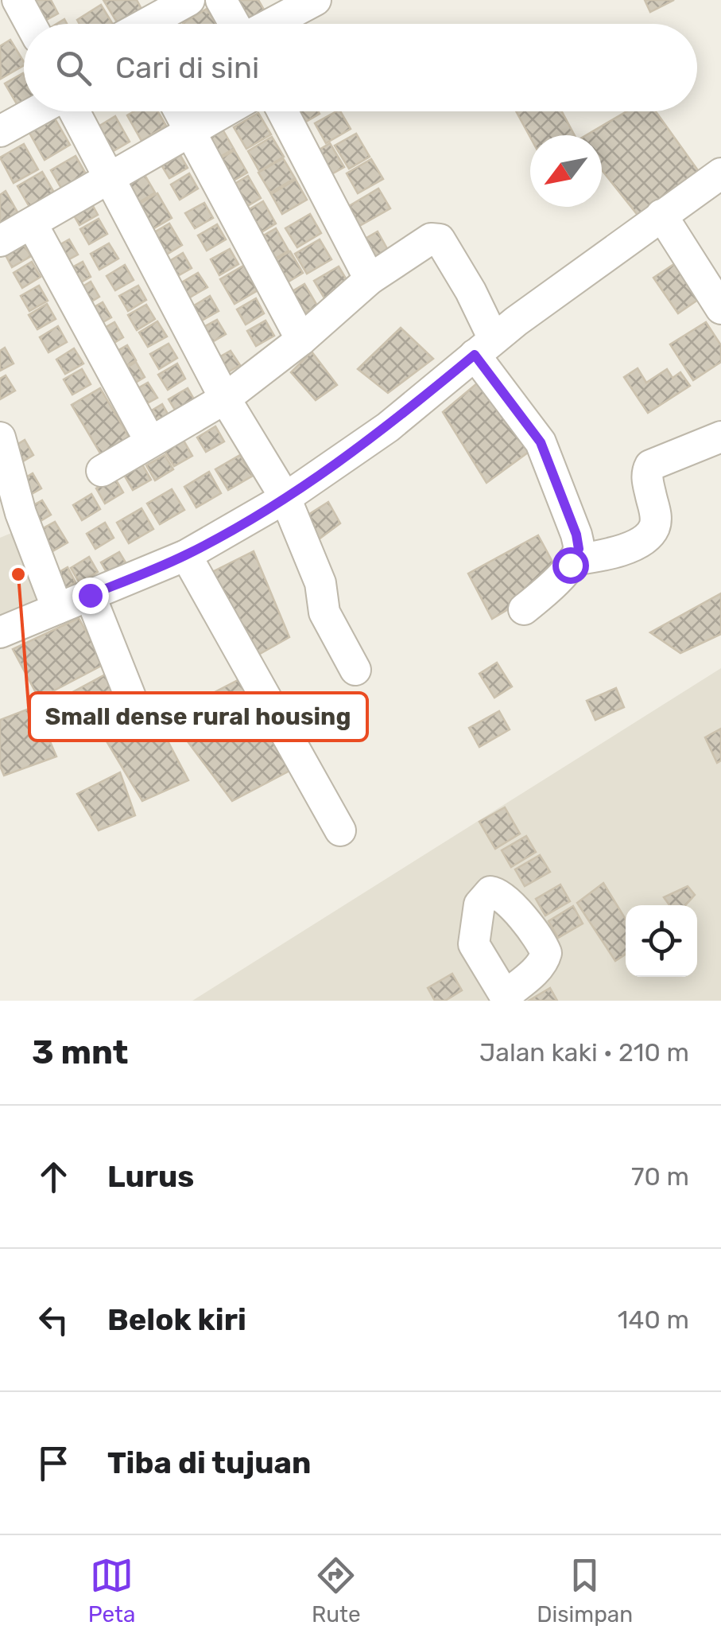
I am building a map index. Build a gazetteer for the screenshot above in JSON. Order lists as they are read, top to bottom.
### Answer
{
  "places": ["Small dense rural housing"],
  "north": "bottom left",
  "page": {
    "search": "Cari di sini",
    "heading": ["3 mnt", "Jalan kaki · 210 m"],
    "list": [
      ["Lurus", "70 m"],
      ["Belok kiri", "140 m"],
      "Tiba di tujuan"
    ],
    "nav": ["Peta", "Rute", "Disimpan"]
  }
}
